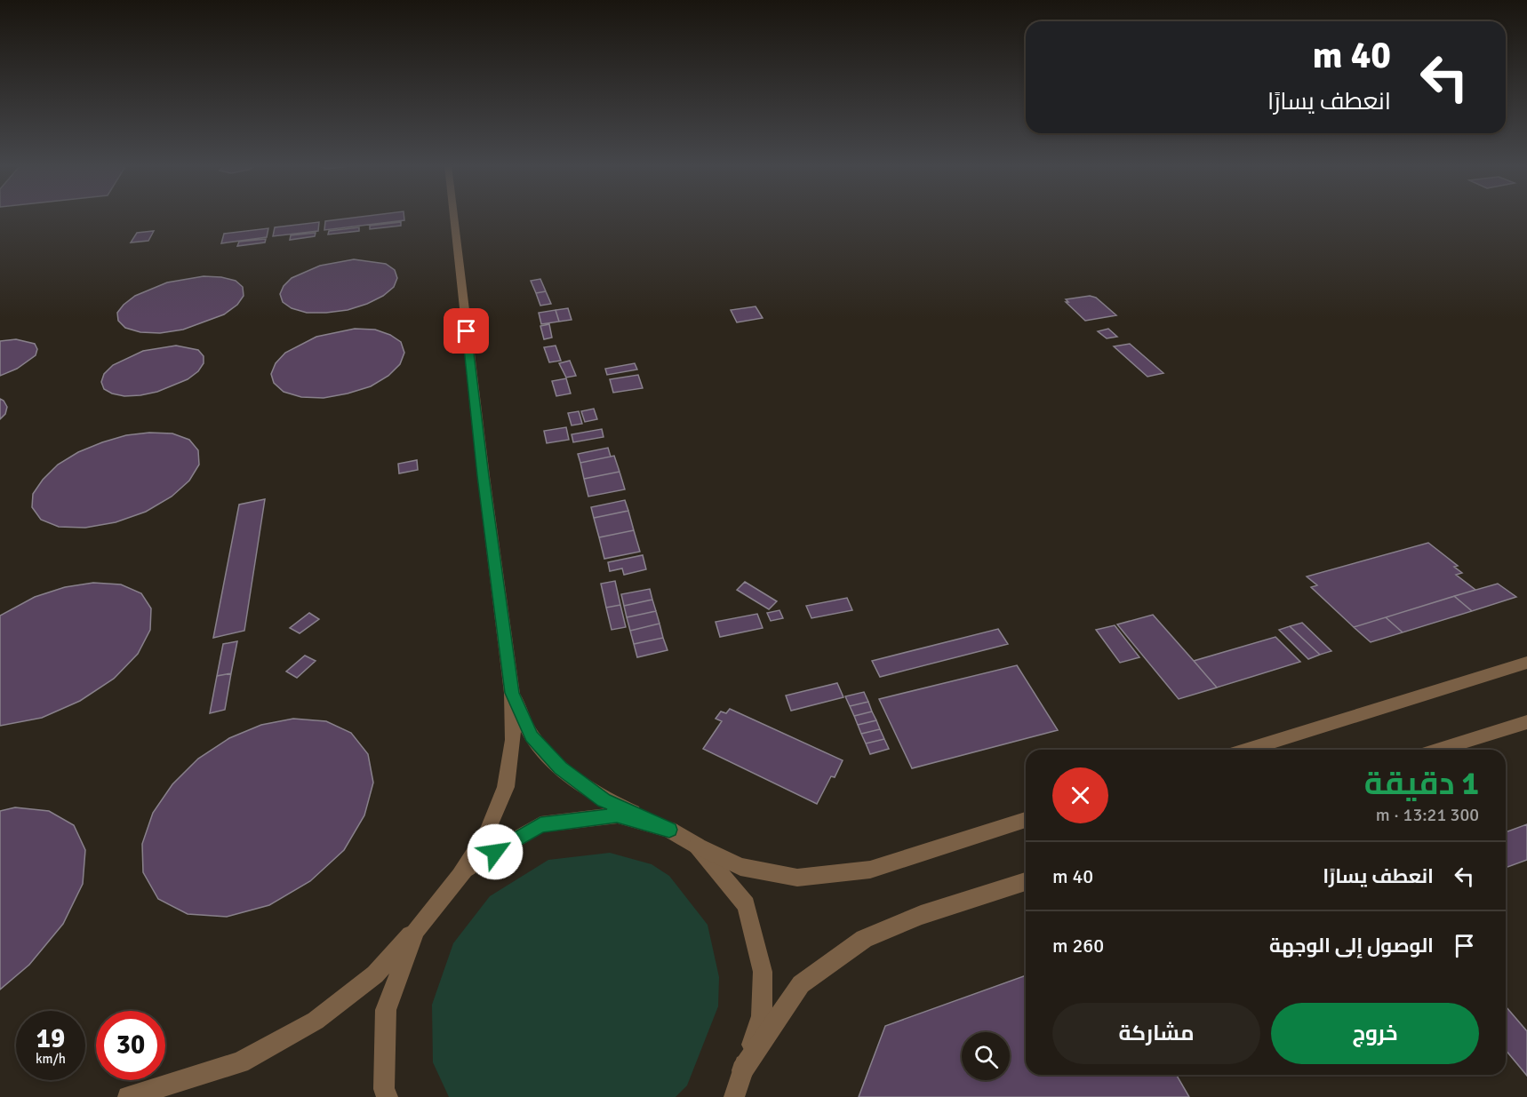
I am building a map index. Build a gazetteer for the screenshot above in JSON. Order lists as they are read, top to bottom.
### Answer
{
  "page": {
    "turn": ["40 m", "انعطف يسارًا"],
    "heading": ["1 دقيقة", "300 m · 13:21"],
    "list": [
      {
        "name": "انعطف يسارًا",
        "value": "40 m"
      },
      {
        "name": "الوصول إلى الوجهة",
        "value": "260 m"
      }
    ],
    "buttons": ["خروج", "مشاركة"],
    "speed": "19 km/h",
    "limit": "30"
  }
}
